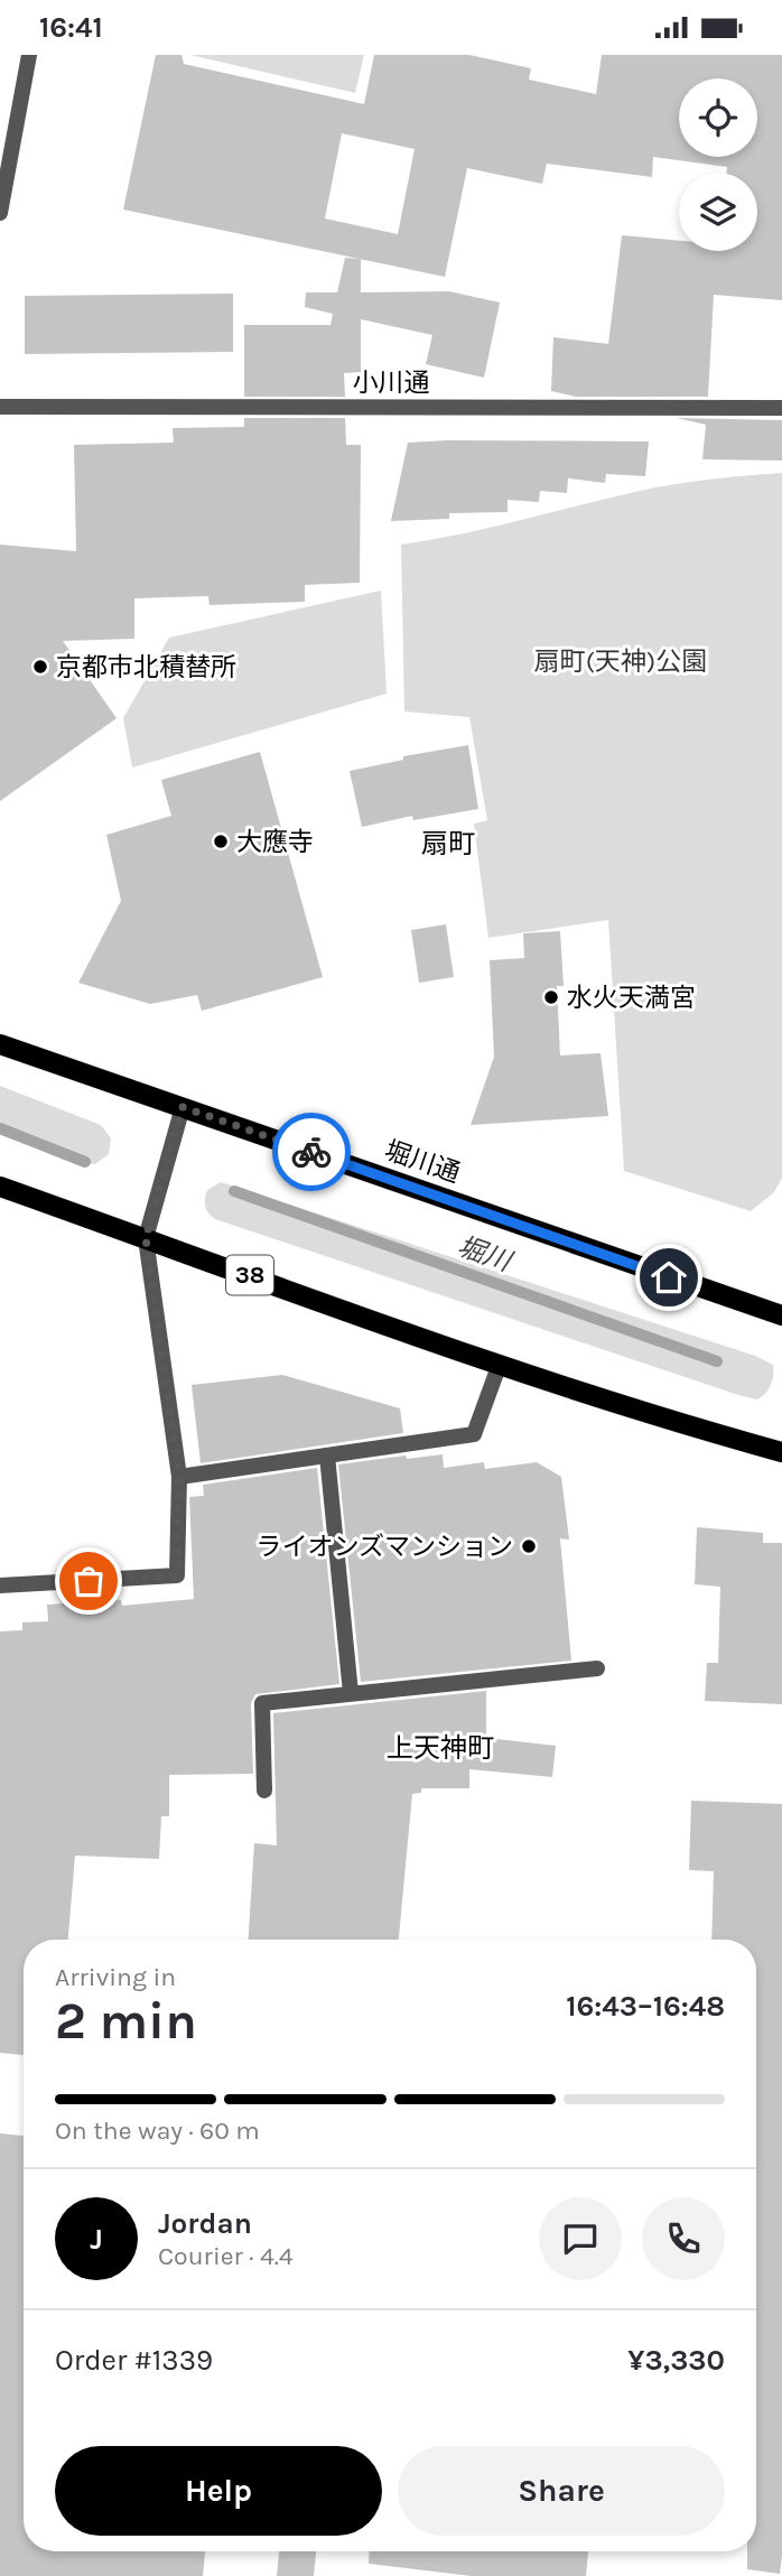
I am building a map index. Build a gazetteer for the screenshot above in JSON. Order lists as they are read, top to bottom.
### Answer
{
  "streets": {
    "main road": ["堀川通", "38"],
    "street": ["小川通"]
  },
  "districts": ["扇町", "上天神町"],
  "water": ["堀川"],
  "parks": ["扇町(天神)公園"],
  "places": [
    "京都市北積替所",
    "大應寺",
    "水火天満宮",
    "ライオンズマンション"
  ],
  "page": {
    "status": "16:41",
    "heading": ["2 min", "Arriving in", "16:43–16:48"],
    "panel": [
      "Jordan",
      "Courier · 4.4",
      "Order #1339",
      "¥3,330"
    ],
    "bar": "On the way · 60 m",
    "round": "J",
    "buttons": ["Help", "Share"]
  }
}
